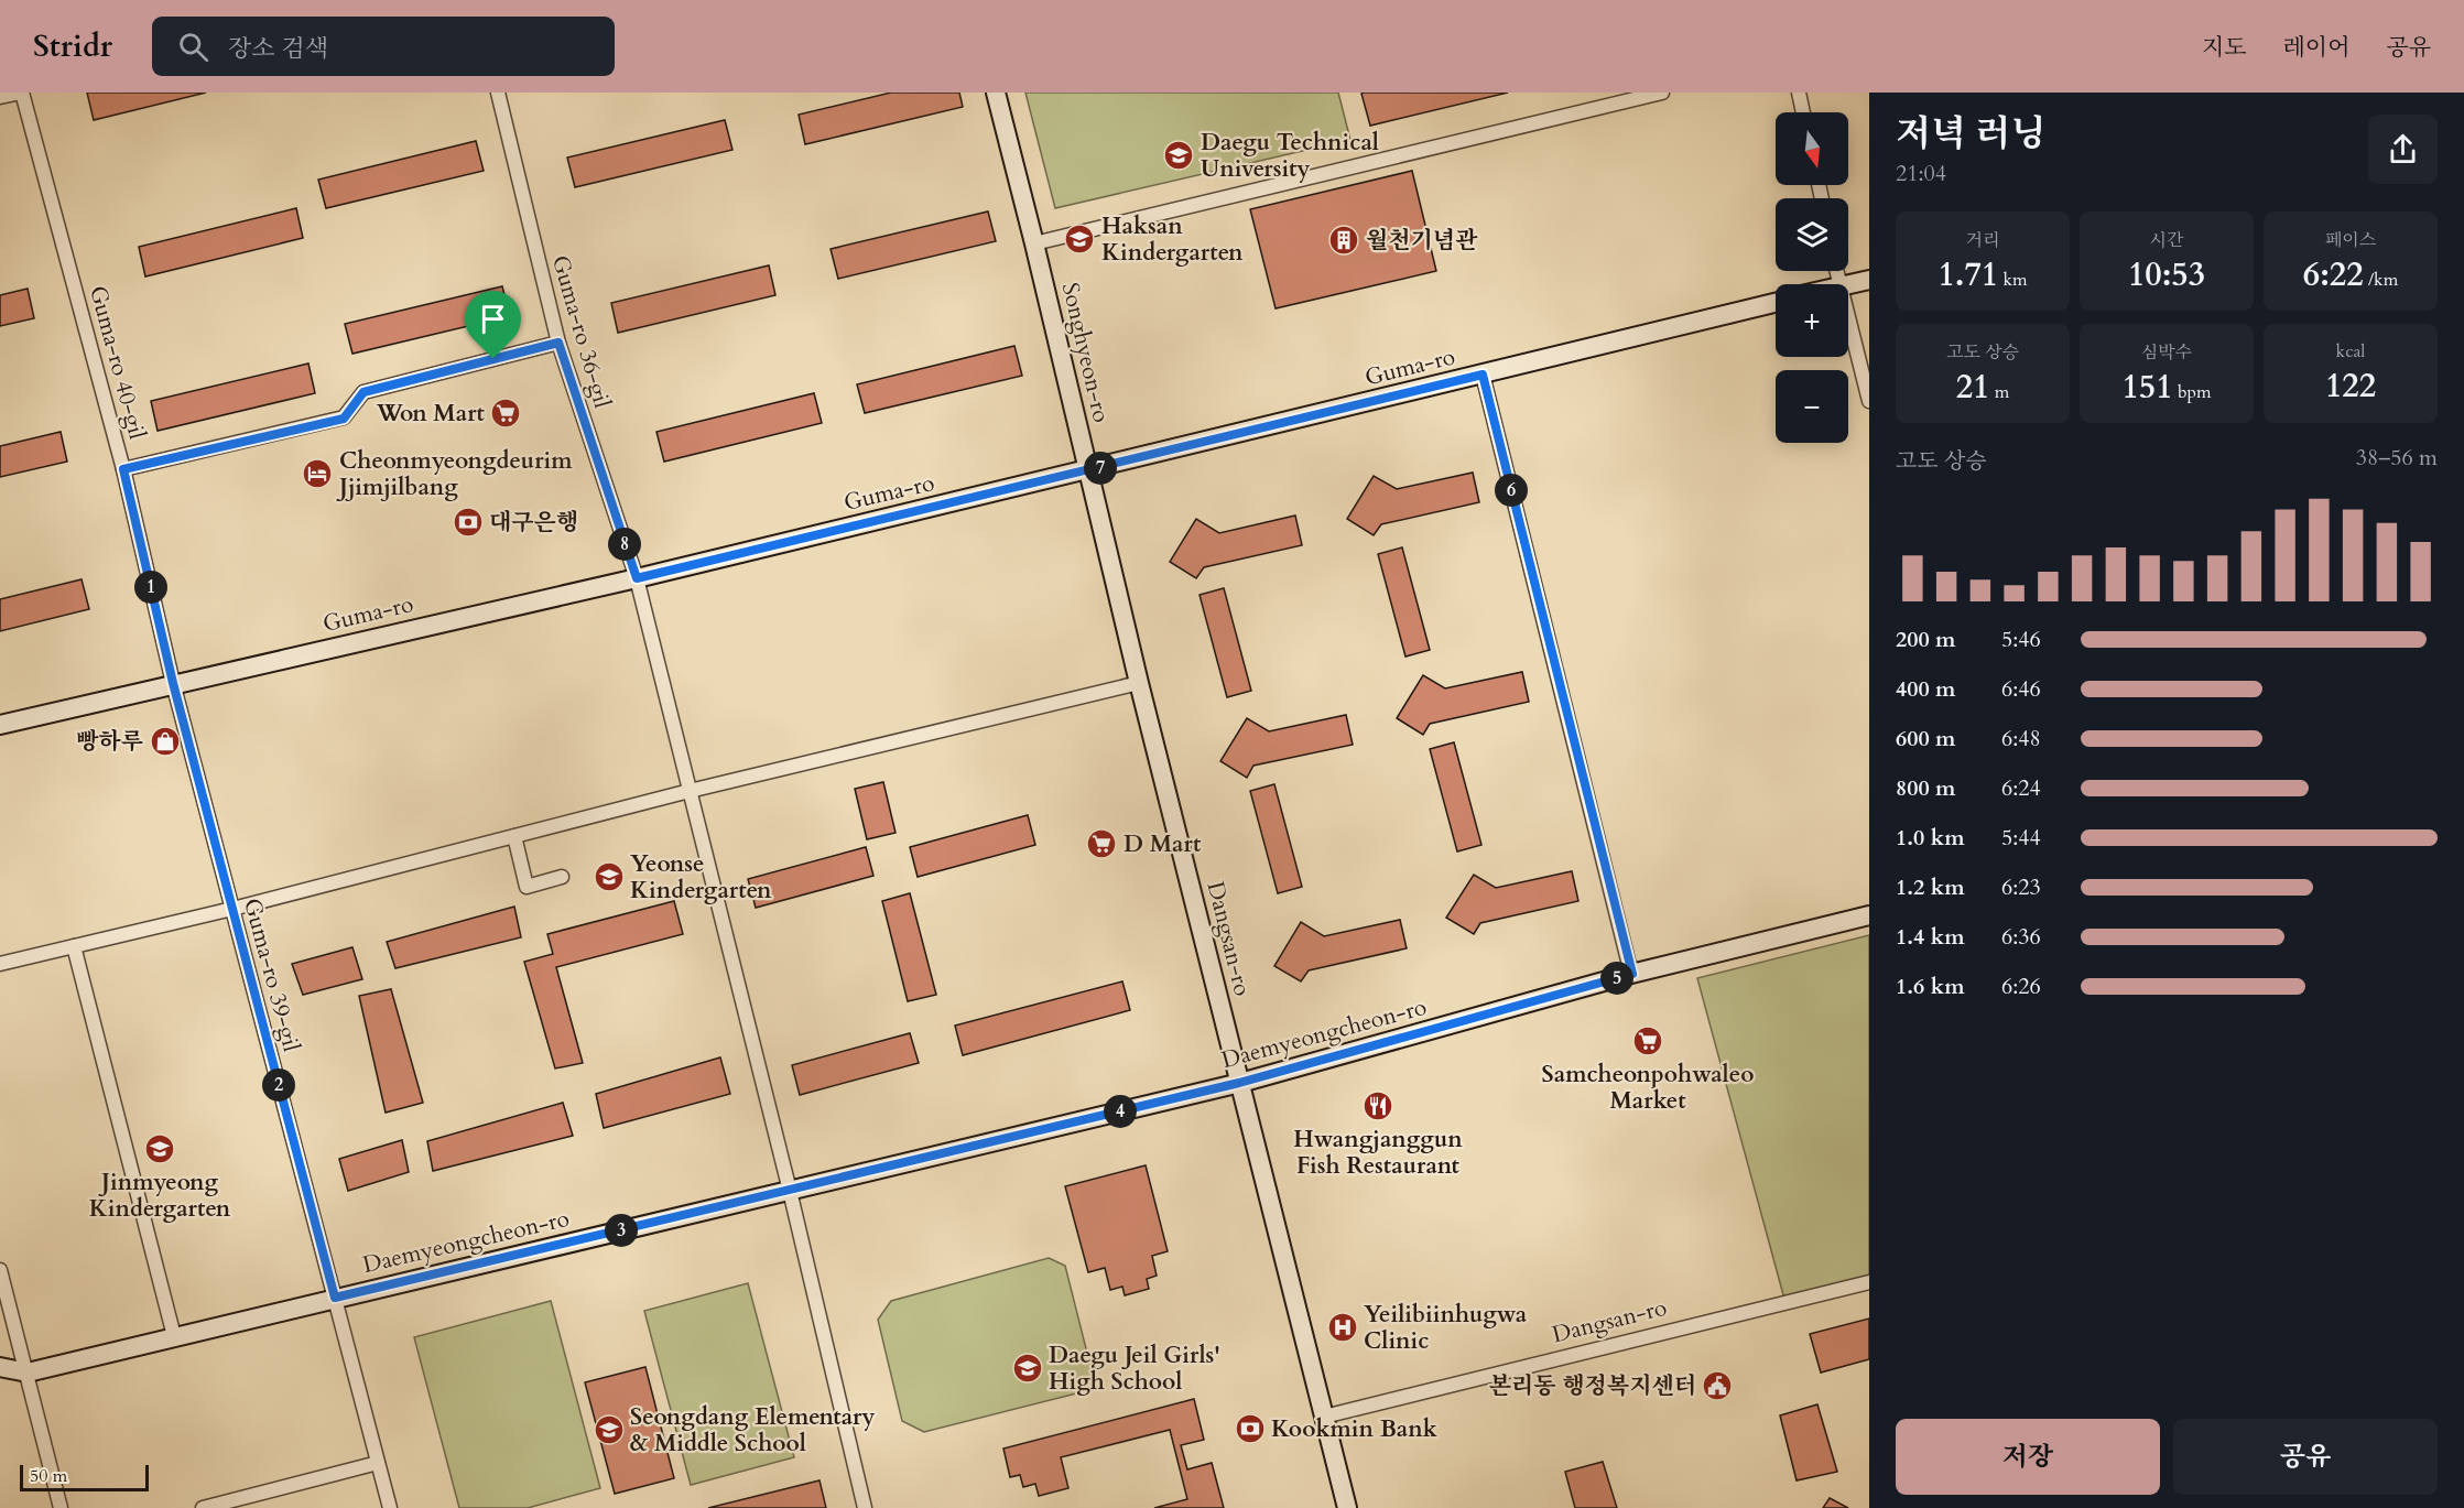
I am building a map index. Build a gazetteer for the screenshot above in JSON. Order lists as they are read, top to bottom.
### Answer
{
  "streets": {
    "main road": [
      "Songhyeon-ro",
      "Guma-ro",
      "Dangsan-ro",
      "Daemyeongcheon-ro"
    ],
    "street": ["Guma-ro 36-gil", "Guma-ro 40-gil", "Guma-ro 39-gil"]
  },
  "crossings": [
    ["Guma-ro 36-gil", "Guma-ro"],
    ["Guma-ro 36-gil", "Daemyeongcheon-ro"],
    ["Songhyeon-ro", "Guma-ro"],
    ["Songhyeon-ro", "Dangsan-ro"],
    ["Guma-ro 40-gil", "Guma-ro"],
    ["Guma-ro 40-gil", "Guma-ro 39-gil"],
    ["Guma-ro", "Dangsan-ro"],
    ["Guma-ro", "Guma-ro 39-gil"],
    ["Dangsan-ro", "Daemyeongcheon-ro"],
    ["Guma-ro 39-gil", "Daemyeongcheon-ro"]
  ],
  "places": {
    "school or university": [
      "Daegu Technical University",
      "Haksan Kindergarten",
      "Yeonse Kindergarten",
      "Jinmyeong Kindergarten",
      "Daegu Jeil Girls' High School",
      "Seongdang Elementary & Middle School"
    ],
    "building": ["월천기념관"],
    "supermarket": ["Won Mart", "D Mart", "Samcheonpohwaleo Market"],
    "hotel": ["Cheonmyeongdeurim Jjimjilbang"],
    "bank": ["대구은행", "Kookmin Bank"],
    "shop": ["빵하루"],
    "restaurant": ["Hwangjanggun Fish Restaurant"],
    "hospital": ["Yeilibiinhugwa Clinic"],
    "public building": ["본리동 행정복지센터"]
  },
  "scale_bar": "50 m",
  "north": "bottom",
  "page": {
    "header": "Stridr",
    "search": "장소 검색",
    "nav": ["지도", "레이어", "공유"],
    "heading": ["저녁 러닝", "21:04"],
    "map_buttons": ["+", "−"],
    "stats": [
      ["거리", "1.71 km"],
      ["시간", "10:53"],
      ["페이스", "6:22 /km"],
      ["고도 상승", "21 m"],
      ["심박수", "151 bpm"],
      ["kcal", "122"]
    ],
    "chart": ["고도 상승", "38–56 m"],
    "pins": [
      "7",
      "6",
      "8",
      "1",
      "5",
      "2",
      "4",
      "3"
    ],
    "list": [
      {
        "name": "200 m",
        "note": "5:46"
      },
      {
        "name": "400 m",
        "note": "6:46"
      },
      {
        "name": "600 m",
        "note": "6:48"
      },
      {
        "name": "800 m",
        "note": "6:24"
      },
      {
        "name": "1.0 km",
        "note": "5:44"
      },
      {
        "name": "1.2 km",
        "note": "6:23"
      },
      {
        "name": "1.4 km",
        "note": "6:36"
      },
      {
        "name": "1.6 km",
        "note": "6:26"
      }
    ],
    "buttons": ["저장", "공유"],
    "scale": "50 m"
  }
}
